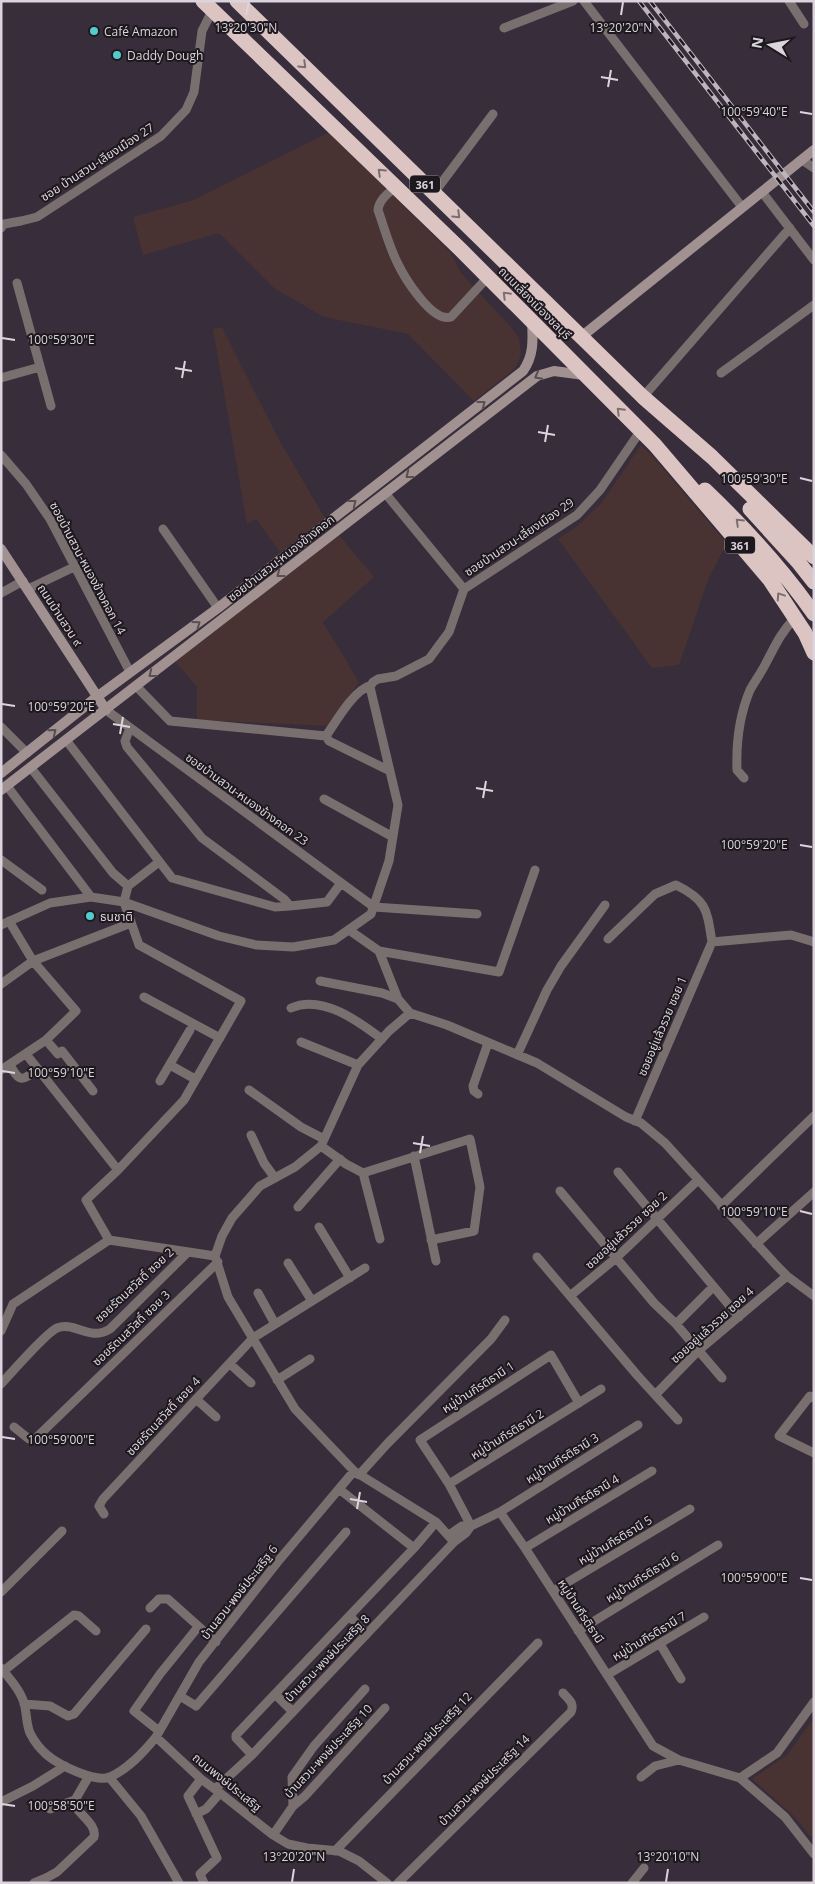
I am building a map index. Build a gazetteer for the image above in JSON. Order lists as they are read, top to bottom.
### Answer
{
  "streets": {
    "highway": ["361", "ถนนเลี่ยงเมืองชลบุรี"],
    "main road": ["ซอยบ้านสวน-หนองข้างคอก", "ถนนบ้านสวน ๙"],
    "street": [
      "ซอย บ้านสวน-เลียงเมือง 27",
      "ซอยบ้านสวน-เลี่ยงเมือง 29",
      "ซอยบ้านสวน-หนองข้างคอก 14",
      "ซอยบ้านสวน-หนองข้างคอก 23",
      "ซอยอยู่แล้วรวย ซอย 1",
      "ซอยอยู่แล้วรวย ซอย 2",
      "ซอยรัตนสวัสดิ์ ซอย 2",
      "ซอยอยู่แล้วรวย ซอย 4",
      "ซอยรัตนสวัสดิ์ ซอย 3",
      "หมู่บ้านกีรติธานี 1",
      "ซอยรัตนสวัสดิ์ ซอย 4",
      "หมู่บ้านกีรติธานี 2",
      "หมู่บ้านกีรติธานี 3",
      "หมู่บ้านกีรติธานี 4",
      "หมู่บ้านกีรติธานี 5",
      "หมู่บ้านกีรติธานี 6",
      "บ้านสวน-พงษ์ประเสริฐ 6",
      "หมู่บ้านกีรติธานี",
      "หมู่บ้านกีรติธานี 7",
      "บ้านสวน-พงษ์ประเสริฐ 8",
      "บ้านสวน-พงษ์ประเสริฐ 12",
      "บ้านสวน-พงษ์ประเสริฐ 10",
      "บ้านสวน-พงษ์ประเสริฐ 14",
      "ถนนพงษ์ประเสริฐ"
    ]
  },
  "crossings": [
    ["ซอย บ้านสวน-เลียงเมือง 27", "ถนนเลี่ยงเมืองชลบุรี"],
    ["ถนนเลี่ยงเมืองชลบุรี", "ซอยบ้านสวน-เลี่ยงเมือง 29"],
    ["ถนนเลี่ยงเมืองชลบุรี", "ซอยบ้านสวน-หนองข้างคอก"],
    ["ซอยบ้านสวน-หนองข้างคอก", "ซอยบ้านสวน-หนองข้างคอก 14"],
    ["ซอยบ้านสวน-หนองข้างคอก", "ถนนบ้านสวน ๙"],
    ["ซอยบ้านสวน-หนองข้างคอก", "ซอยบ้านสวน-หนองข้างคอก 23"],
    ["ถนนบ้านสวน ๙", "ซอยบ้านสวน-หนองข้างคอก 23"],
    ["หมู่บ้านกีรติธานี 1", "หมู่บ้านกีรติธานี 2"],
    ["หมู่บ้านกีรติธานี 3", "หมู่บ้านกีรติธานี"],
    ["หมู่บ้านกีรติธานี 4", "หมู่บ้านกีรติธานี"],
    ["หมู่บ้านกีรติธานี 5", "หมู่บ้านกีรติธานี"],
    ["หมู่บ้านกีรติธานี 6", "หมู่บ้านกีรติธานี"],
    ["บ้านสวน-พงษ์ประเสริฐ 6", "ถนนพงษ์ประเสริฐ"],
    ["หมู่บ้านกีรติธานี", "หมู่บ้านกีรติธานี 7"],
    ["บ้านสวน-พงษ์ประเสริฐ 8", "ถนนพงษ์ประเสริฐ"],
    ["บ้านสวน-พงษ์ประเสริฐ 12", "ถนนพงษ์ประเสริฐ"],
    ["บ้านสวน-พงษ์ประเสริฐ 10", "ถนนพงษ์ประเสริฐ"]
  ],
  "places": ["Café Amazon", "Daddy Dough", "ธนชาติ"],
  "north": "left",
  "coordinates": [
    "13°20'20\"N",
    "13°20'30\"N",
    "100°59'40\"E",
    "100°59'30\"E",
    "100°59'20\"E",
    "100°59'10\"E",
    "100°59'00\"E",
    "100°58'50\"E",
    "13°20'10\"N"
  ]
}
